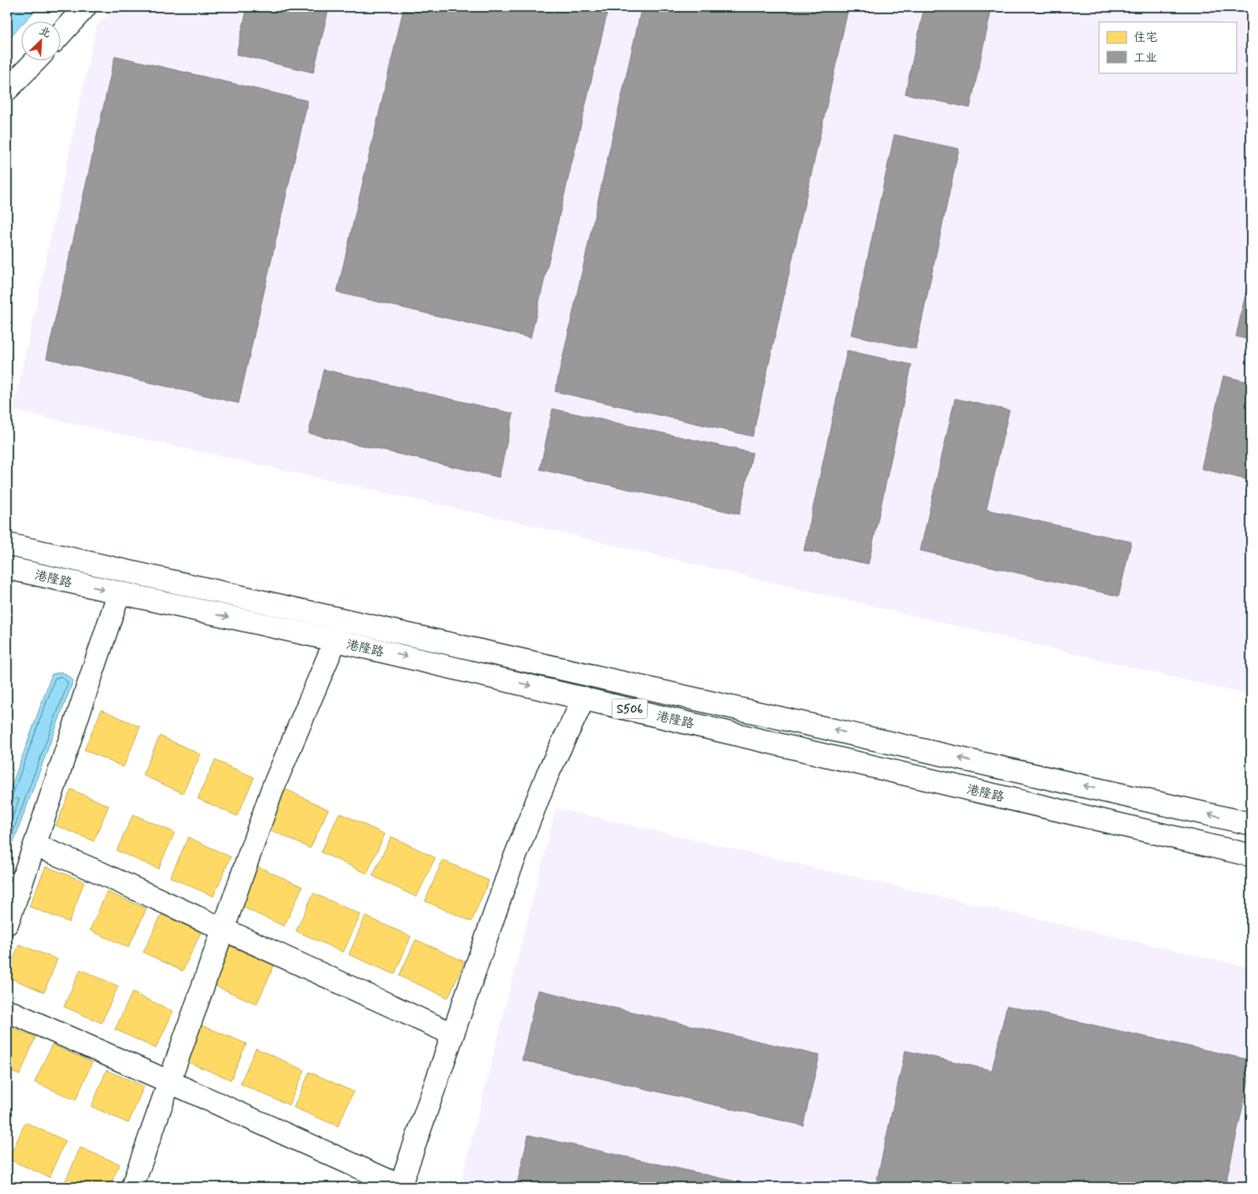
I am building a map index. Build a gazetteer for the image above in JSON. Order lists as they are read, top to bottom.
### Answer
{
  "streets": {
    "main road": ["港隆路", "S506"]
  },
  "legend": ["住宅", "工业"],
  "north": "top right"
}
